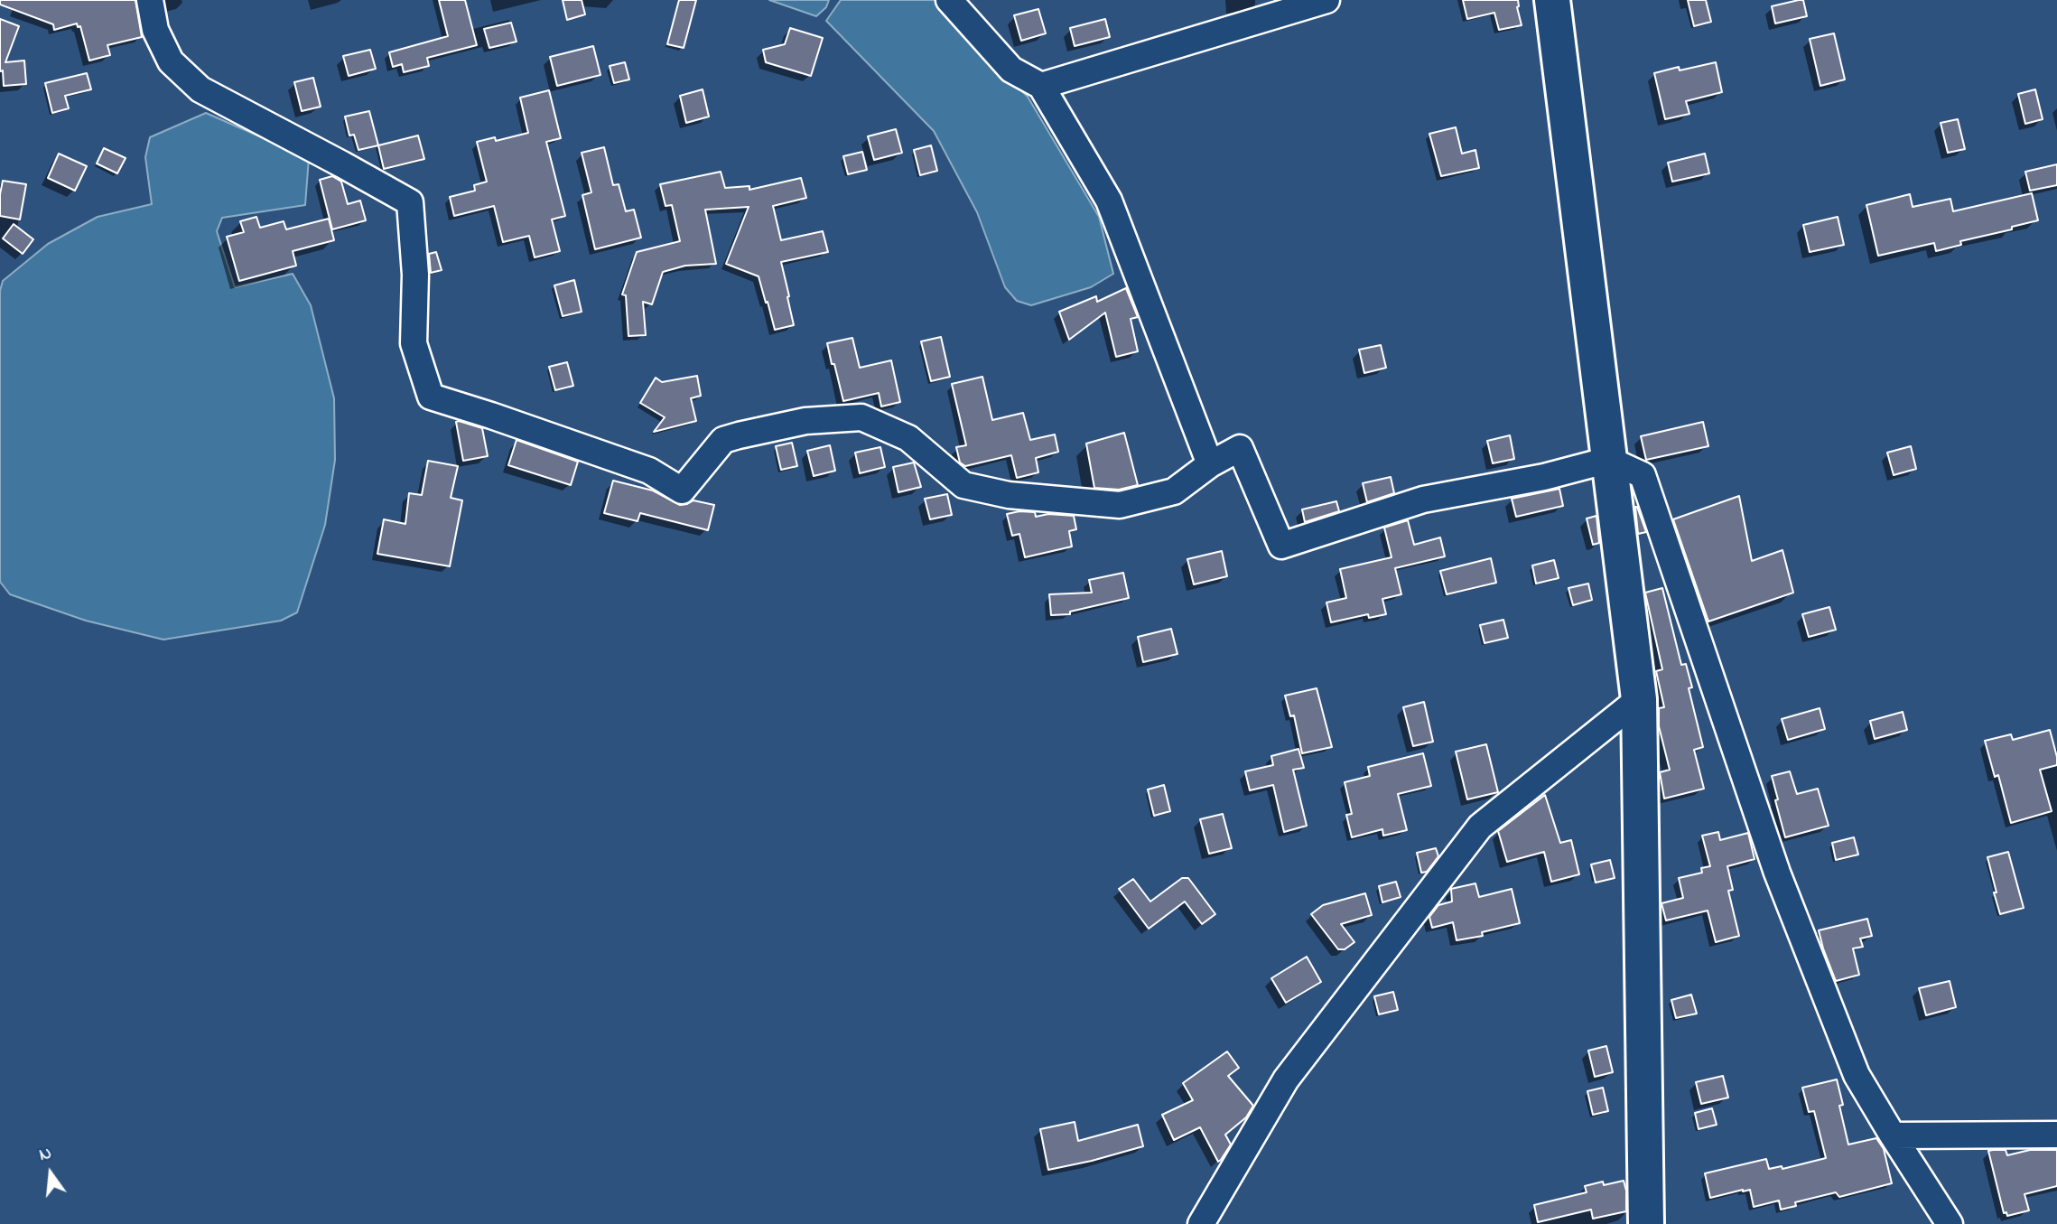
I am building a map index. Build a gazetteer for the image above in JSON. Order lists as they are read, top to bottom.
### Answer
{
  "north": "top"
}
